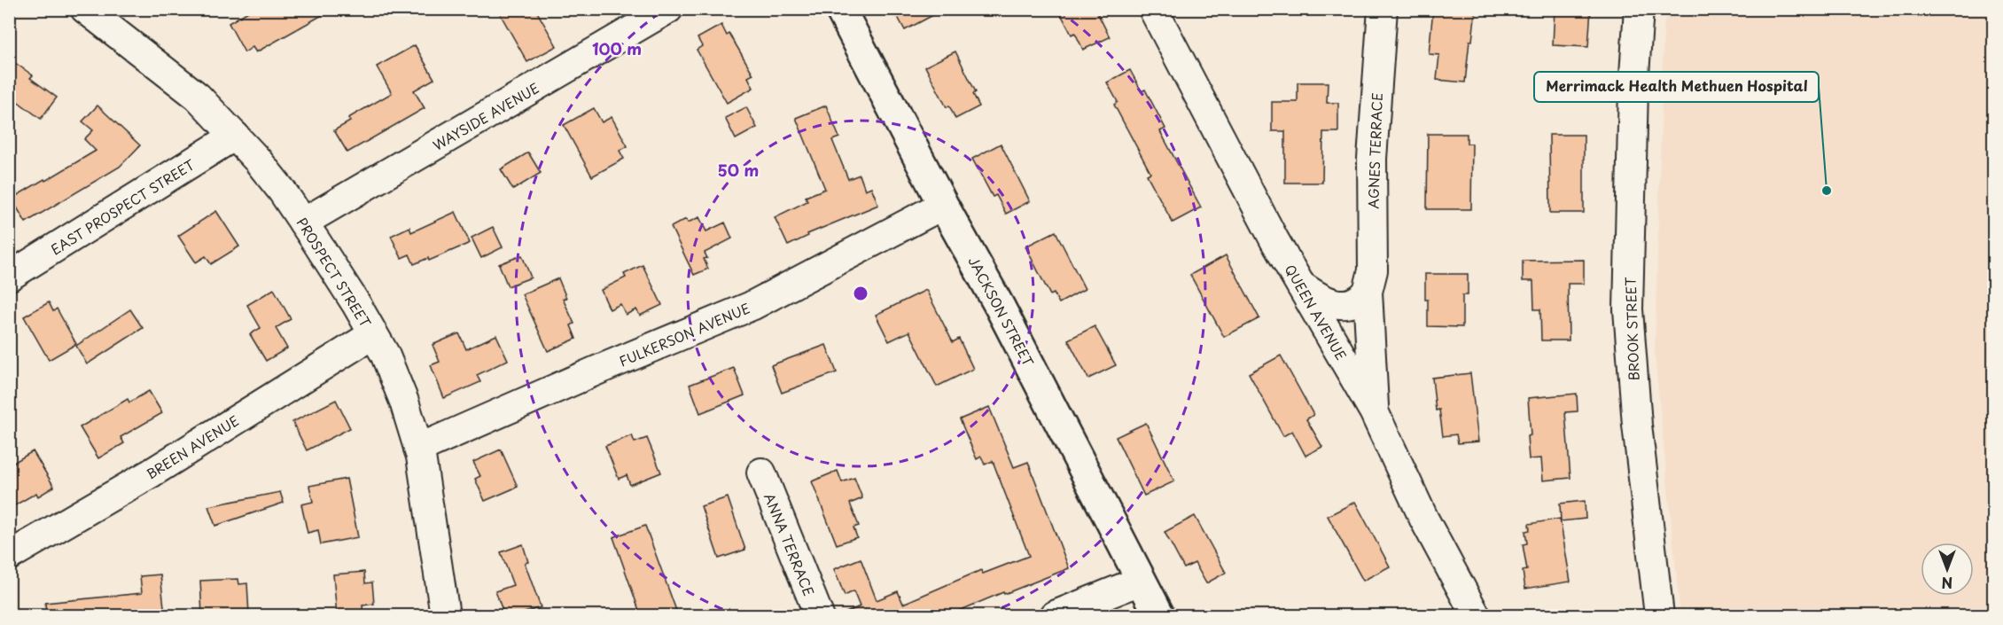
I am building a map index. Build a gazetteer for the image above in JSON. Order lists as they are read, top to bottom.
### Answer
{
  "streets": {
    "main road": ["JACKSON STREET"],
    "street": [
      "WAYSIDE AVENUE",
      "AGNES TERRACE",
      "EAST PROSPECT STREET",
      "PROSPECT STREET",
      "QUEEN AVENUE",
      "BROOK STREET",
      "FULKERSON AVENUE",
      "BREEN AVENUE",
      "ANNA TERRACE"
    ]
  },
  "crossings": [
    ["WAYSIDE AVENUE", "PROSPECT STREET"],
    ["AGNES TERRACE", "QUEEN AVENUE"],
    ["EAST PROSPECT STREET", "PROSPECT STREET"],
    ["PROSPECT STREET", "FULKERSON AVENUE"],
    ["PROSPECT STREET", "BREEN AVENUE"],
    ["JACKSON STREET", "FULKERSON AVENUE"]
  ],
  "places": ["Merrimack Health Methuen Hospital"],
  "north": "bottom",
  "rings": ["100 m", "50 m"]
}
